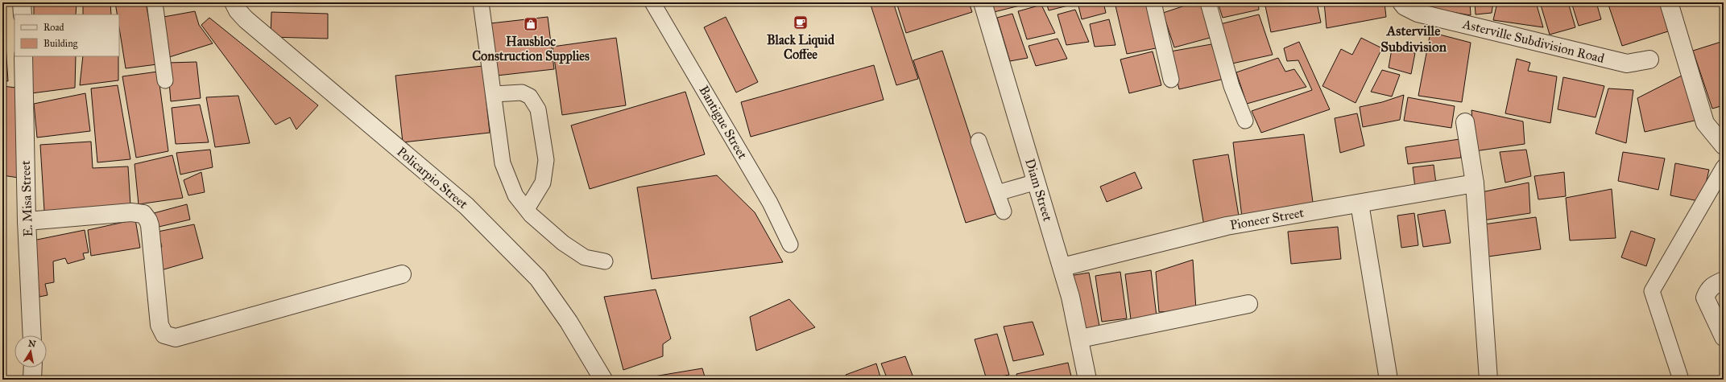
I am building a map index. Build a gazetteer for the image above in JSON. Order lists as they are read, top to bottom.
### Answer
{
  "streets": {
    "street": [
      "Asterville Subdivision Road",
      "Policarpio Street",
      "Diam Street",
      "E. Misa Street",
      "Pioneer Street"
    ],
    "lane": ["Bantigue Street"]
  },
  "crossings": [
    ["Diam Street", "Pioneer Street"]
  ],
  "districts": ["Asterville Subdivision"],
  "places": {
    "cafe": ["Black Liquid Coffee"],
    "shop": ["Hausbloc Construction Supplies"]
  },
  "legend": ["Road", "Building"],
  "north": "top"
}
